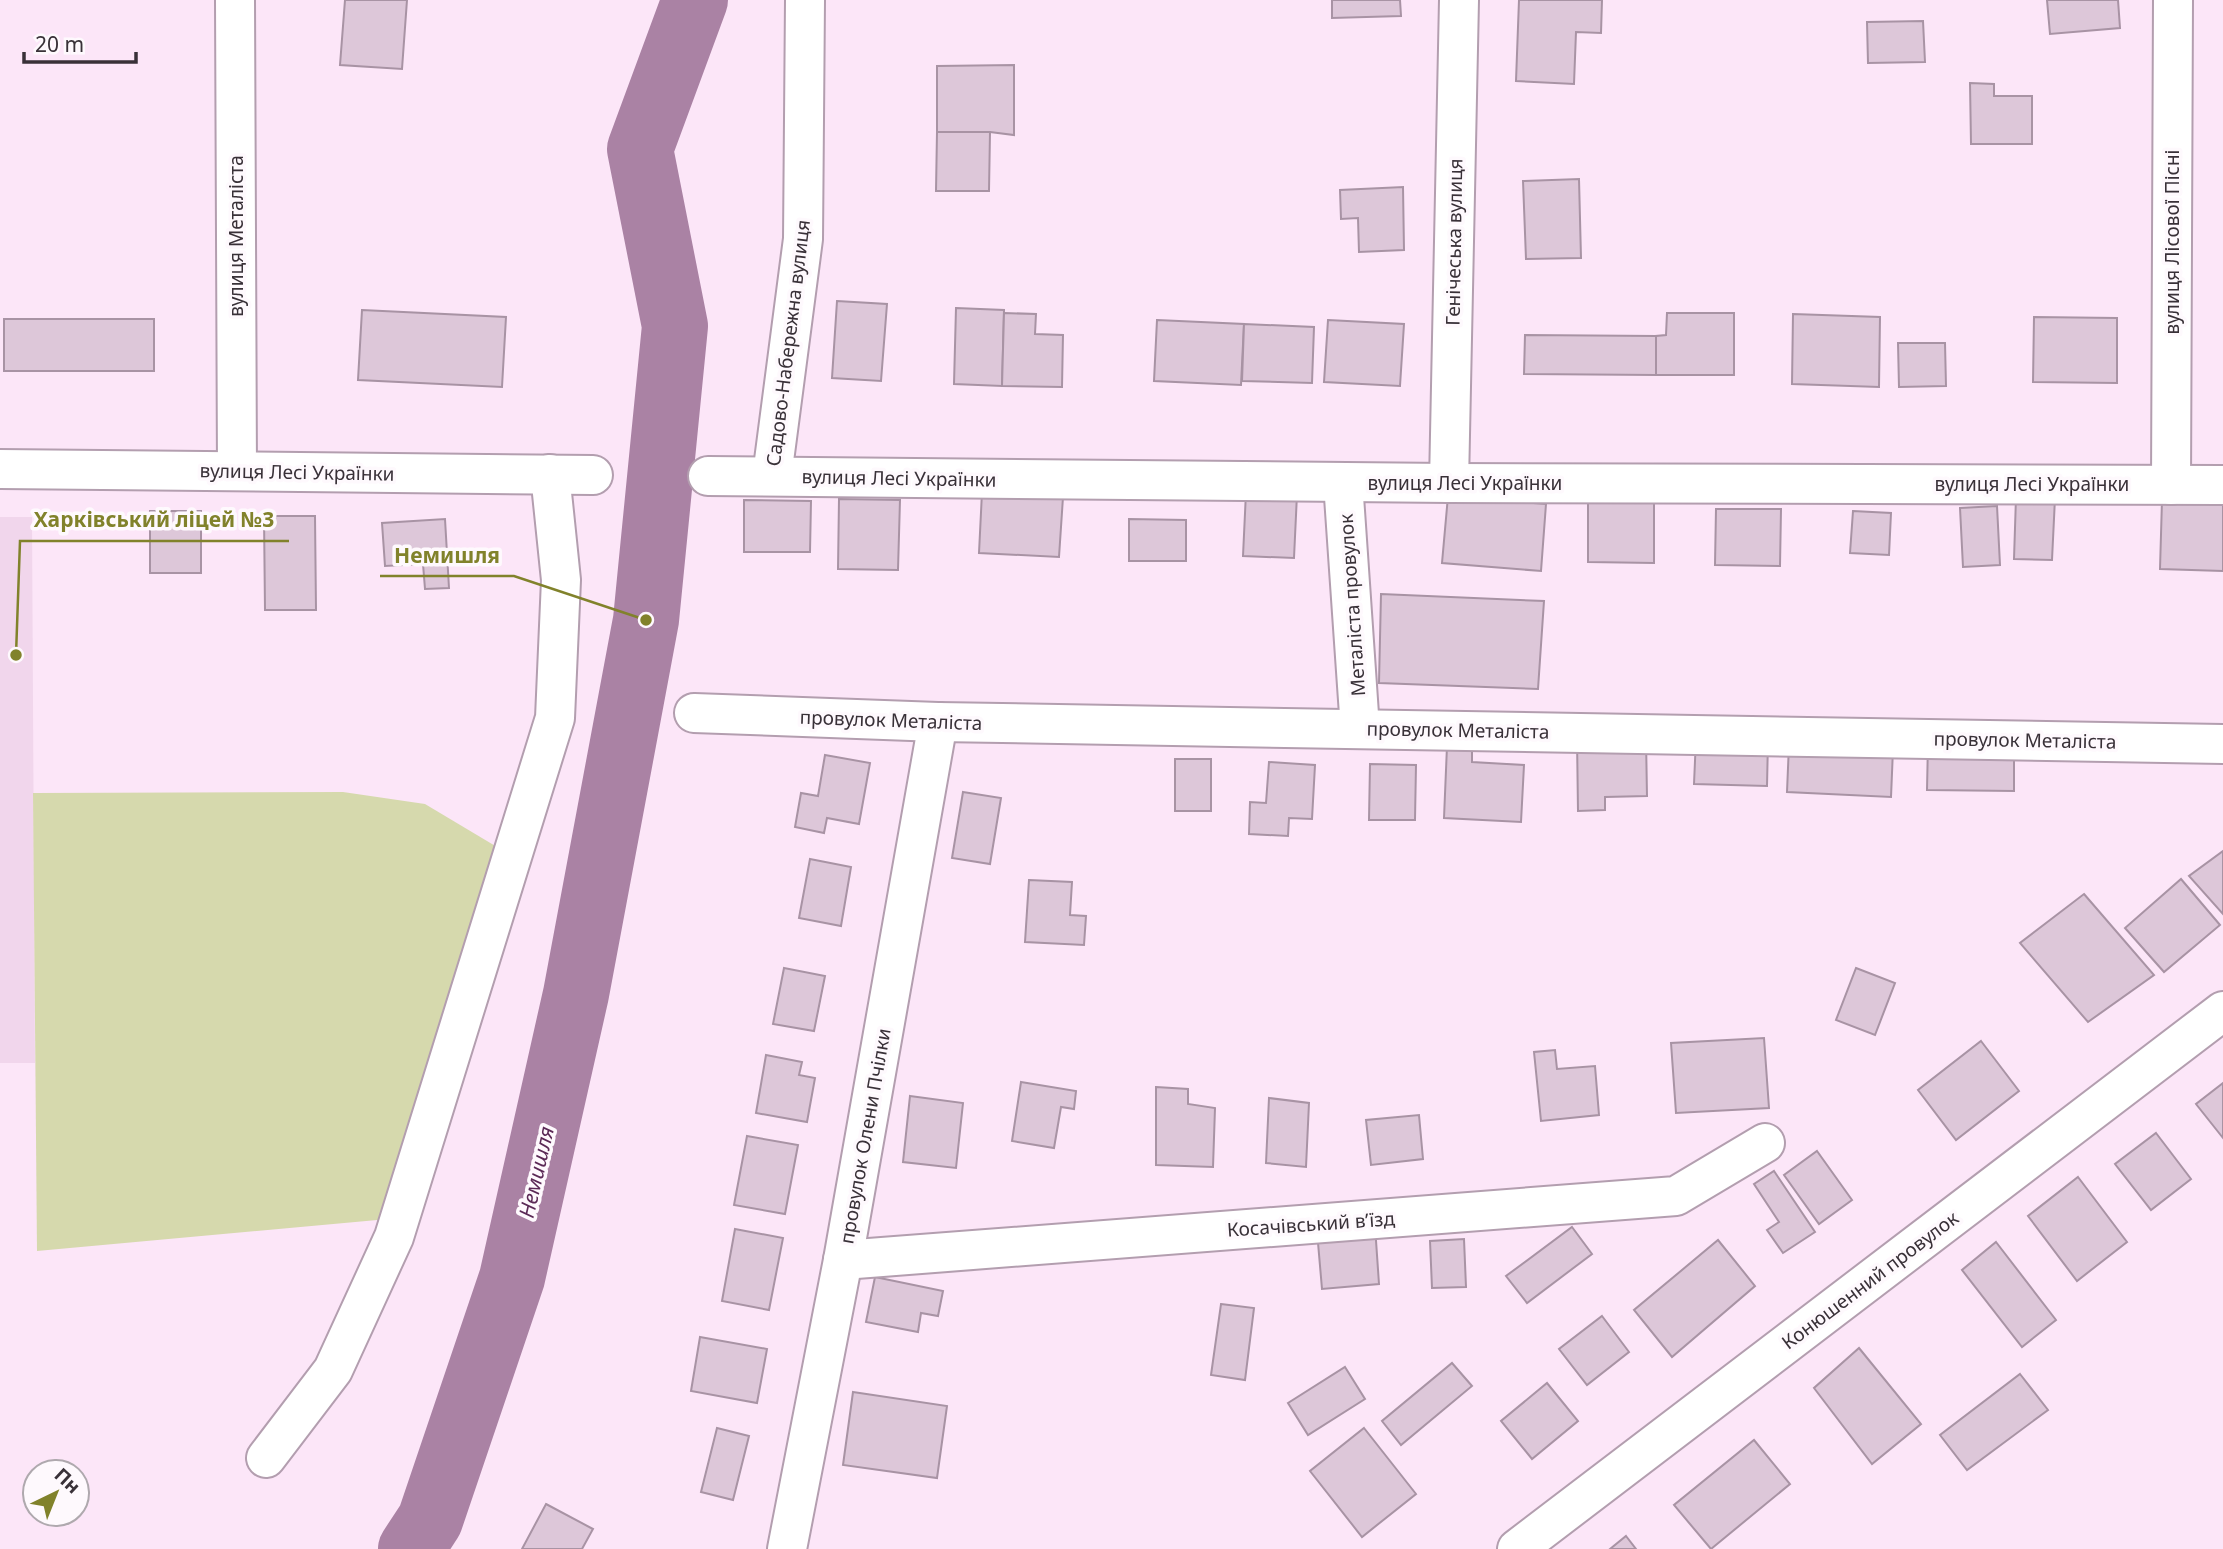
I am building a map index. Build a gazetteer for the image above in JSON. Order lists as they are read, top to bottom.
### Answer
{
  "streets": {
    "street": [
      "вулиця Металіста",
      "Генічеська вулиця",
      "вулиця Лісової Пісні",
      "Садово-Набережна вулиця",
      "вулиця Лесі Українки",
      "Металіста провулок",
      "провулок Металіста",
      "провулок Олени Пчілки",
      "Косачівський в’їзд",
      "Конюшенний провулок"
    ]
  },
  "crossings": [
    ["вулиця Металіста", "вулиця Лесі Українки"],
    ["Генічеська вулиця", "вулиця Лесі Українки"],
    ["вулиця Лісової Пісні", "вулиця Лесі Українки"],
    ["Садово-Набережна вулиця", "вулиця Лесі Українки"],
    ["вулиця Лесі Українки", "Металіста провулок"],
    ["Металіста провулок", "провулок Металіста"],
    ["провулок Металіста", "провулок Олени Пчілки"],
    ["провулок Олени Пчілки", "Косачівський в’їзд"]
  ],
  "water": ["Немишля"],
  "places": ["Немишля", "Харківський ліцей №3"],
  "scale_bar": "20 m",
  "north": "top right"
}
